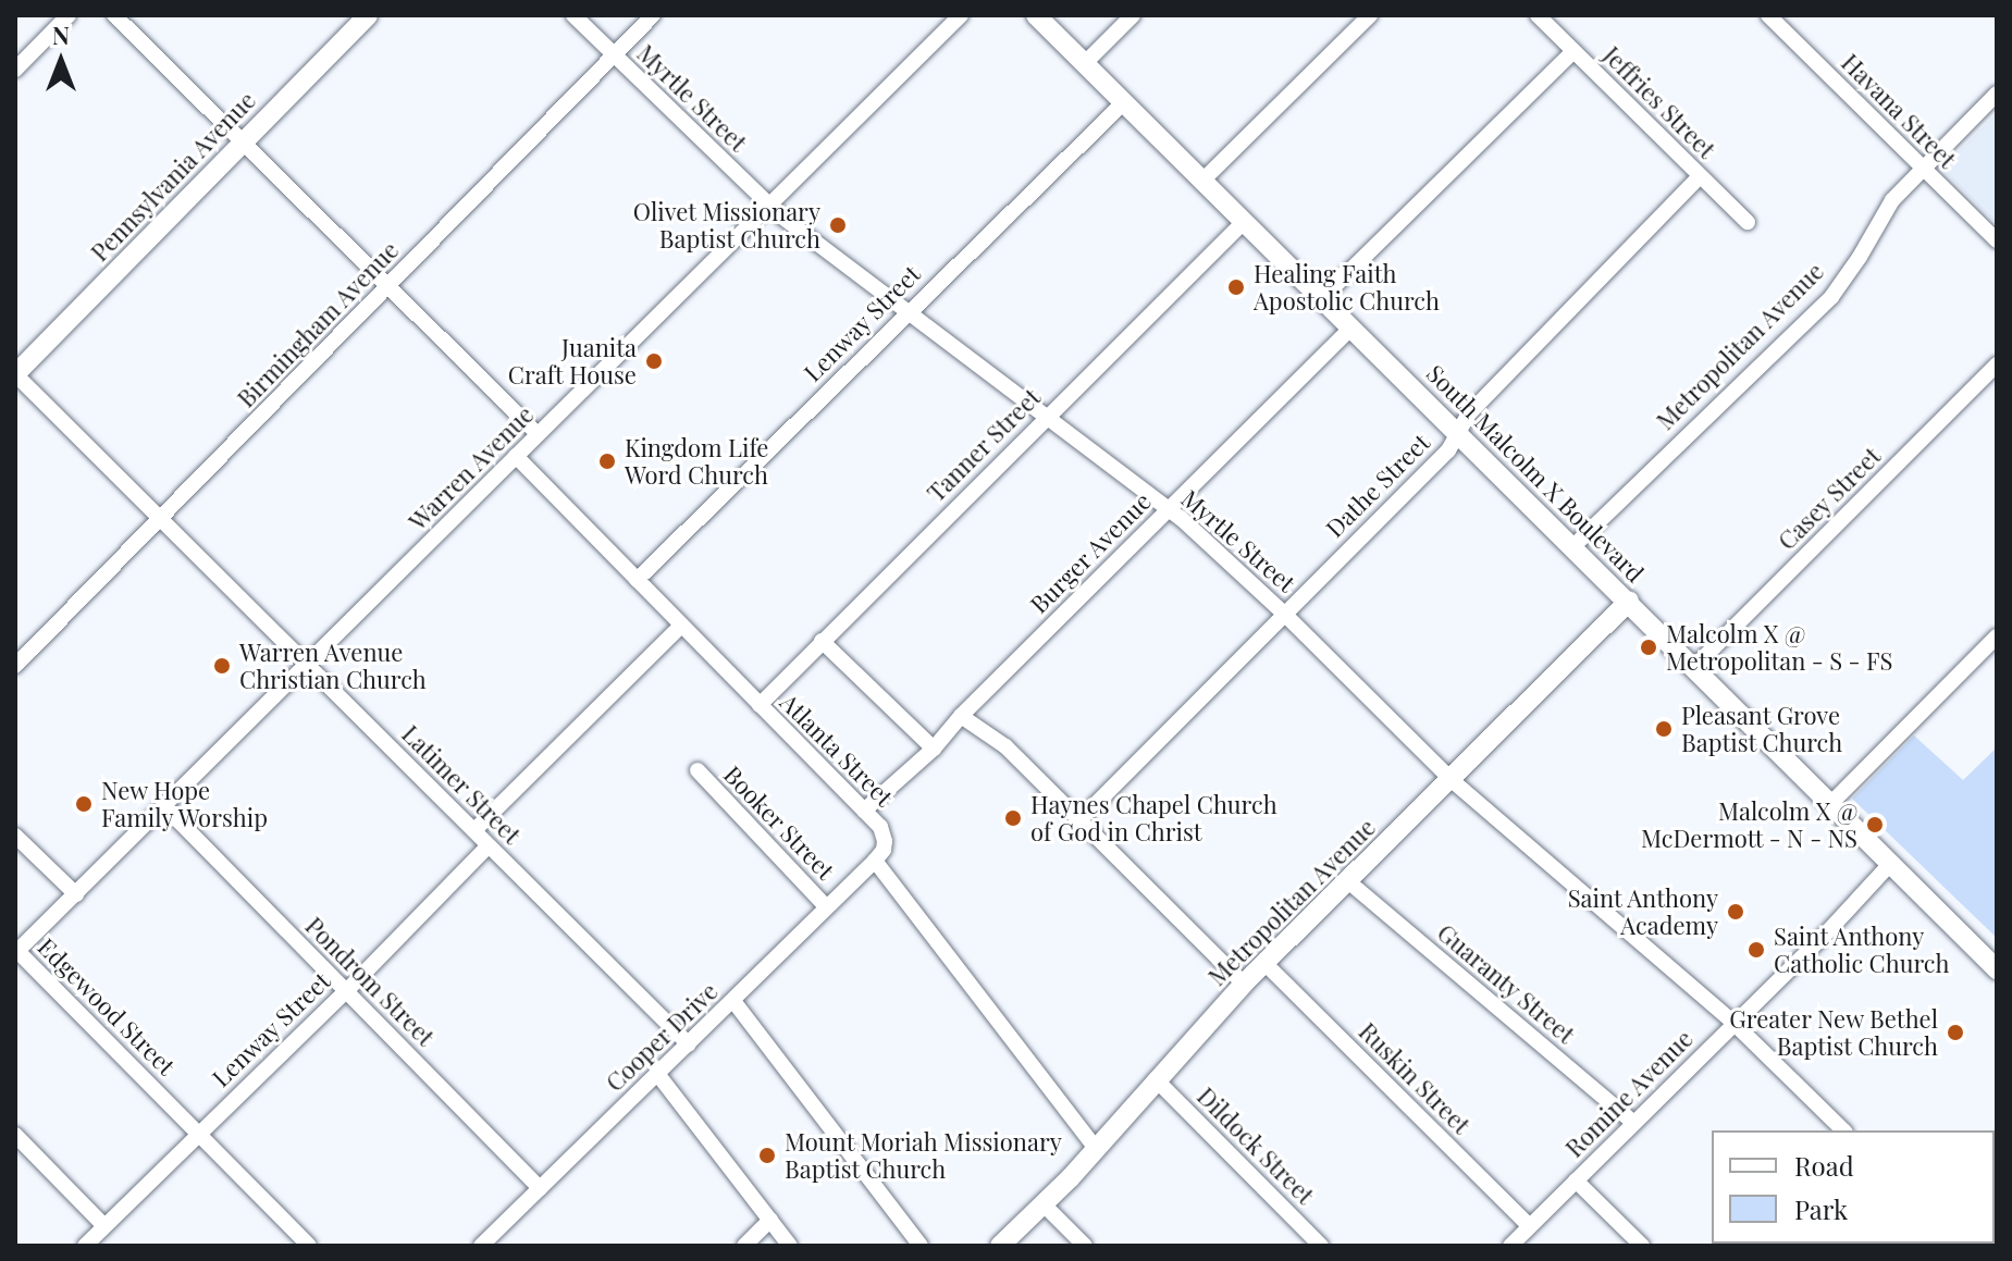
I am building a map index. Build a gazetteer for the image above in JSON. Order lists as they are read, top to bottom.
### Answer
{
  "streets": {
    "street": [
      "Myrtle Street",
      "Jeffries Street",
      "Havana Street",
      "Pennsylvania Avenue",
      "Lenway Street",
      "Birmingham Avenue",
      "Metropolitan Avenue",
      "Tanner Street",
      "Warren Avenue",
      "South Malcolm X Boulevard",
      "Dathe Street",
      "Casey Street",
      "Burger Avenue",
      "Atlanta Street",
      "Latimer Street",
      "Booker Street",
      "Pondrom Street",
      "Guaranty Street",
      "Edgewood Street",
      "Cooper Drive",
      "Ruskin Street",
      "Romine Avenue",
      "Dildock Street"
    ]
  },
  "crossings": [
    ["Myrtle Street", "Lenway Street"],
    ["Myrtle Street", "Birmingham Avenue"],
    ["Myrtle Street", "Metropolitan Avenue"],
    ["Myrtle Street", "Tanner Street"],
    ["Myrtle Street", "Warren Avenue"],
    ["Myrtle Street", "Dathe Street"],
    ["Myrtle Street", "Burger Avenue"],
    ["Myrtle Street", "Romine Avenue"],
    ["Jeffries Street", "Dathe Street"],
    ["Havana Street", "Metropolitan Avenue"],
    ["Pennsylvania Avenue", "Latimer Street"],
    ["Lenway Street", "South Malcolm X Boulevard"],
    ["Lenway Street", "Atlanta Street"],
    ["Lenway Street", "Latimer Street"],
    ["Lenway Street", "Pondrom Street"],
    ["Lenway Street", "Edgewood Street"],
    ["Birmingham Avenue", "Latimer Street"],
    ["Metropolitan Avenue", "South Malcolm X Boulevard"],
    ["Metropolitan Avenue", "Guaranty Street"],
    ["Metropolitan Avenue", "Ruskin Street"],
    ["Metropolitan Avenue", "Dildock Street"],
    ["Tanner Street", "South Malcolm X Boulevard"],
    ["Tanner Street", "Atlanta Street"],
    ["Warren Avenue", "Atlanta Street"],
    ["Warren Avenue", "Latimer Street"],
    ["Warren Avenue", "Pondrom Street"],
    ["Warren Avenue", "Edgewood Street"],
    ["South Malcolm X Boulevard", "Dathe Street"],
    ["South Malcolm X Boulevard", "Casey Street"],
    ["South Malcolm X Boulevard", "Burger Avenue"],
    ["South Malcolm X Boulevard", "Romine Avenue"],
    ["Burger Avenue", "Atlanta Street"],
    ["Atlanta Street", "Cooper Drive"],
    ["Latimer Street", "Cooper Drive"],
    ["Booker Street", "Cooper Drive"],
    ["Pondrom Street", "Cooper Drive"],
    ["Guaranty Street", "Romine Avenue"],
    ["Ruskin Street", "Romine Avenue"]
  ],
  "places": [
    "Olivet Missionary Baptist Church",
    "Healing Faith Apostolic Church",
    "Juanita Craft House",
    "Kingdom Life Word Church",
    "Malcolm X @ Metropolitan - S - FS",
    "Warren Avenue Christian Church",
    "Pleasant Grove Baptist Church",
    "New Hope Family Worship",
    "Haynes Chapel Church of God in Christ",
    "Malcolm X @ McDermott - N - NS",
    "Saint Anthony Academy",
    "Saint Anthony Catholic Church",
    "Greater New Bethel Baptist Church",
    "Mount Moriah Missionary Baptist Church"
  ],
  "legend": ["Road", "Park"],
  "north": "top"
}
